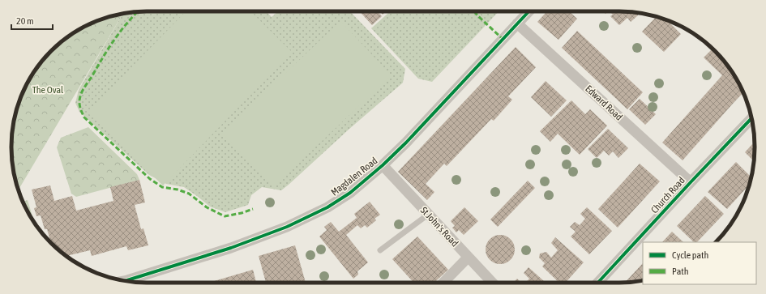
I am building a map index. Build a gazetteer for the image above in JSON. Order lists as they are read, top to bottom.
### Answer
{
  "streets": {
    "street": [
      "Edward Road",
      "Magdalen Road",
      "Church Road",
      "St John's Road"
    ]
  },
  "crossings": [
    ["Edward Road", "Magdalen Road"],
    ["Edward Road", "Church Road"],
    ["Magdalen Road", "St John's Road"]
  ],
  "parks": ["The Oval"],
  "legend": ["Cycle path", "Path"],
  "scale_bar": "20 m"
}
